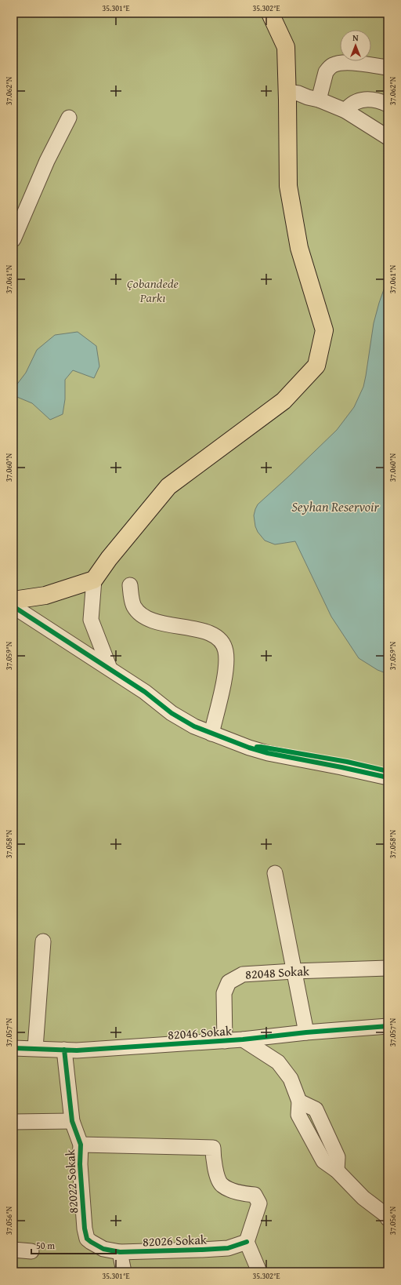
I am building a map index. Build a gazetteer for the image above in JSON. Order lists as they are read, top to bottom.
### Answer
{
  "streets": {
    "street": [
      "82048 Sokak",
      "82046 Sokak",
      "82022 Sokak",
      "82026 Sokak"
    ]
  },
  "crossings": [
    ["82048 Sokak", "82046 Sokak"],
    ["82046 Sokak", "82022 Sokak"],
    ["82022 Sokak", "82026 Sokak"]
  ],
  "water": ["Seyhan Reservoir"],
  "parks": ["Çobandede Parkı"],
  "scale_bar": "50 m",
  "north": "top",
  "coordinates": [
    "35.301°E",
    "35.302°E",
    "37.062°N",
    "37.061°N",
    "37.060°N",
    "37.059°N",
    "37.058°N",
    "37.057°N",
    "37.056°N"
  ]
}
